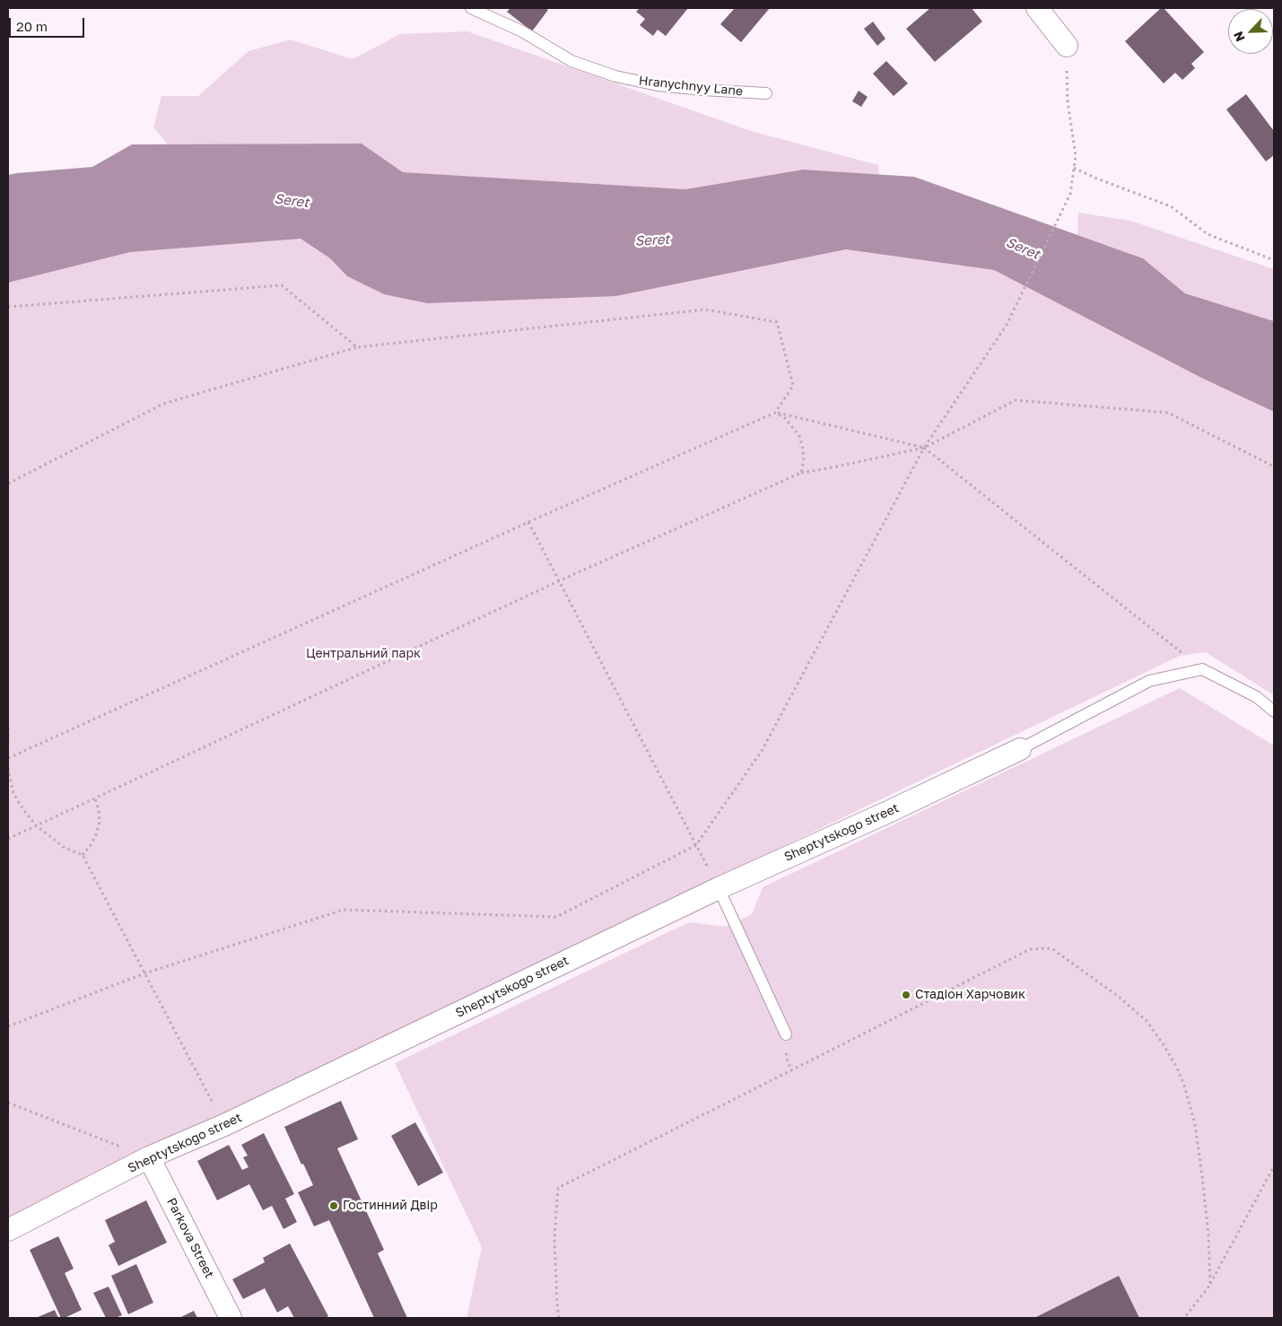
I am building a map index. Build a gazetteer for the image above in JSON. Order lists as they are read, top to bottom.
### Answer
{
  "streets": {
    "street": ["Sheptytskogo street", "Parkova Street"],
    "lane": ["Hranychnyy Lane"]
  },
  "crossings": [
    ["Sheptytskogo street", "Parkova Street"]
  ],
  "water": ["Seret"],
  "parks": ["Центральний парк"],
  "places": ["Стадіон Харчовик", "Гостинний Двір"],
  "scale_bar": "20 m",
  "north": "bottom left"
}
